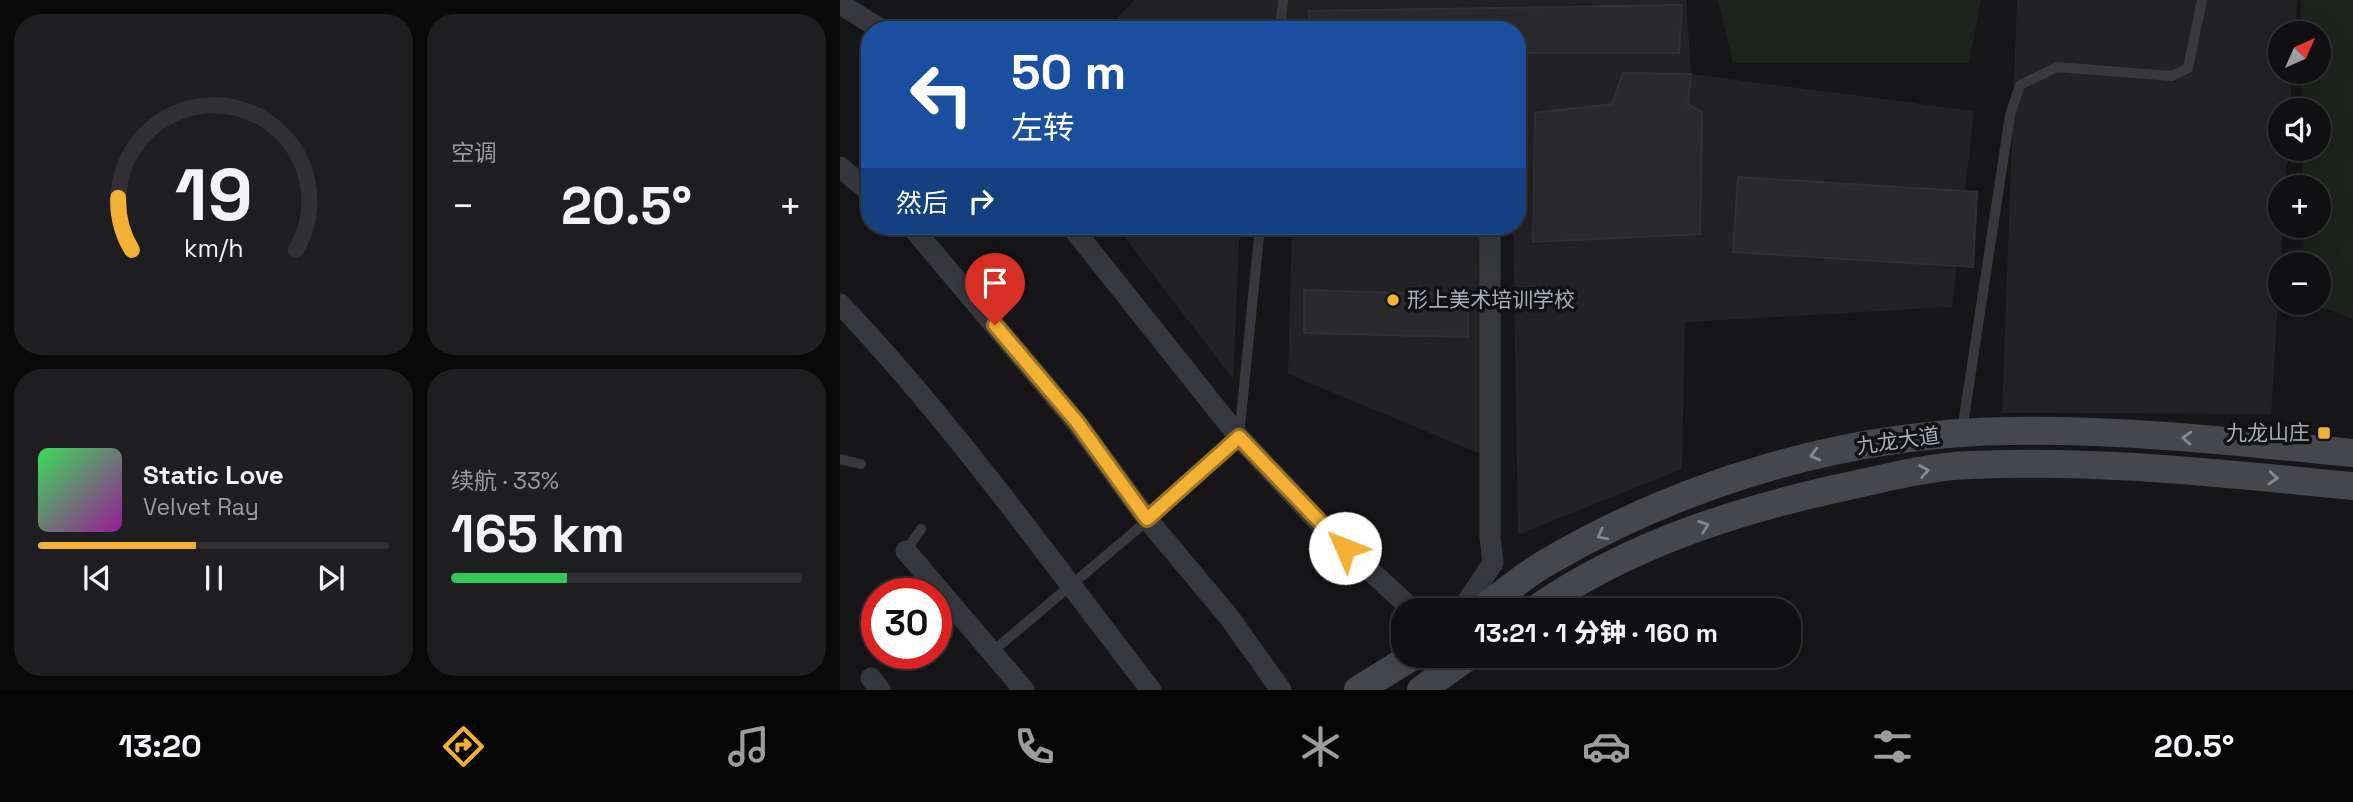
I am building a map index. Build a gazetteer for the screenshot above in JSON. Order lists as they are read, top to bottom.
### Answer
{
  "streets": {
    "main road": ["九龙大道"]
  },
  "places": {
    "other": ["形上美术培训学校"],
    "transit": ["九龙山庄"]
  },
  "north": "top right",
  "page": {
    "tile": [
      "空调",
      ["续航 · 33%", "165 km"]
    ],
    "map_buttons": ["+", "−"],
    "turn": ["50 m", "左转"],
    "then": "然后",
    "heat": ["−", "20.5°", "+"],
    "song": ["Static Love", "Velvet Ray"],
    "limit": "30",
    "trip": "13:21 · 1 分钟 · 160 m",
    "tabs": ["13:20", "20.5°"],
    "gauge": ["19", "km/h"]
  }
}
